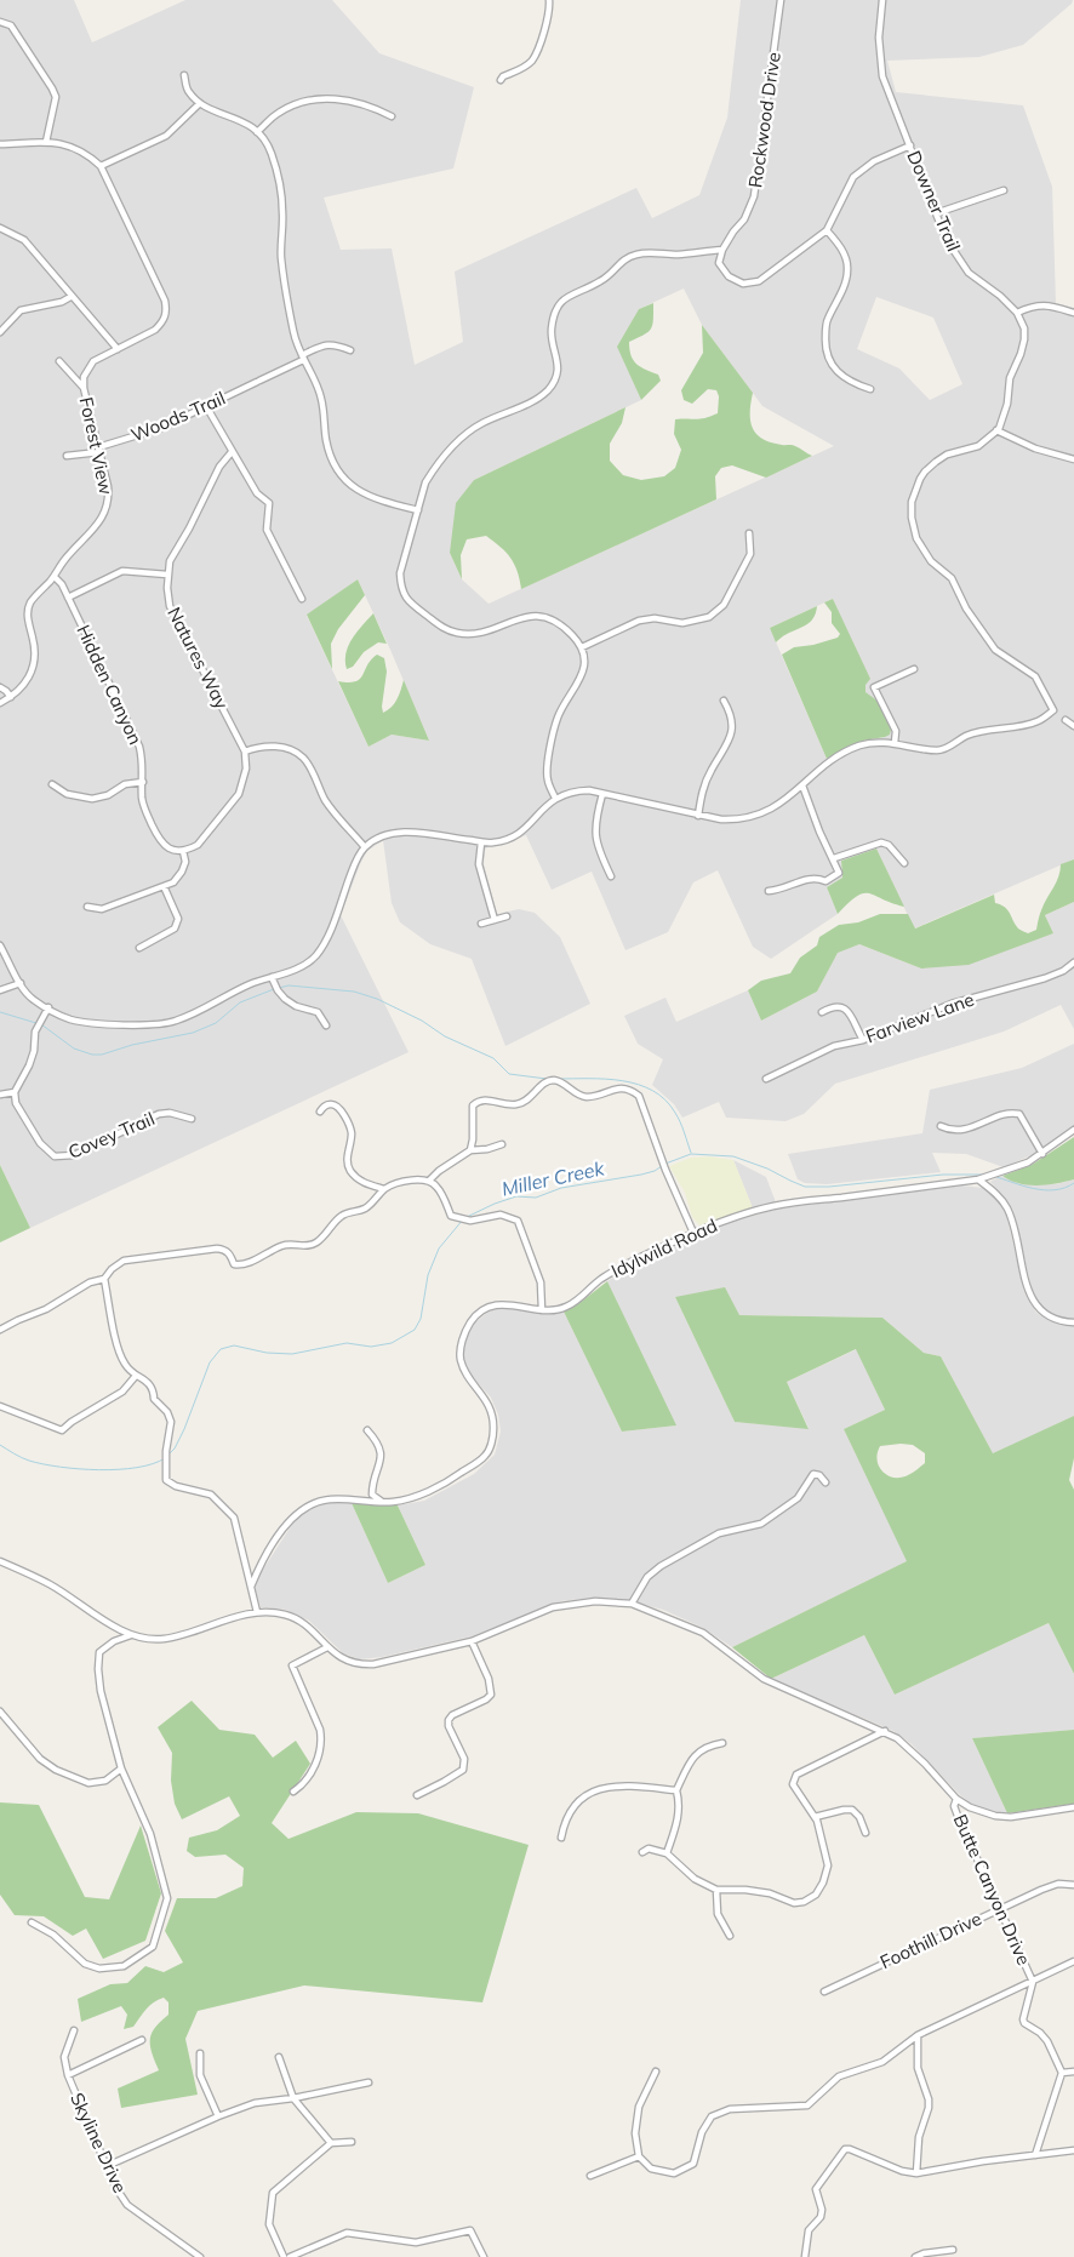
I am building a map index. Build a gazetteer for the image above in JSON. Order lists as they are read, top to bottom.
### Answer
{
  "streets": {
    "street": [
      "Rockwood Drive",
      "Downer Trail",
      "Woods Trail",
      "Forest View",
      "Natures Way",
      "Hidden Canyon",
      "Farview Lane",
      "Covey Trail",
      "Idylwild Road",
      "Butte Canyon Drive",
      "Foothill Drive",
      "Skyline Drive"
    ]
  },
  "crossings": [
    ["Woods Trail", "Forest View"],
    ["Forest View", "Hidden Canyon"],
    ["Butte Canyon Drive", "Foothill Drive"]
  ],
  "water": ["Miller Creek"]
}
